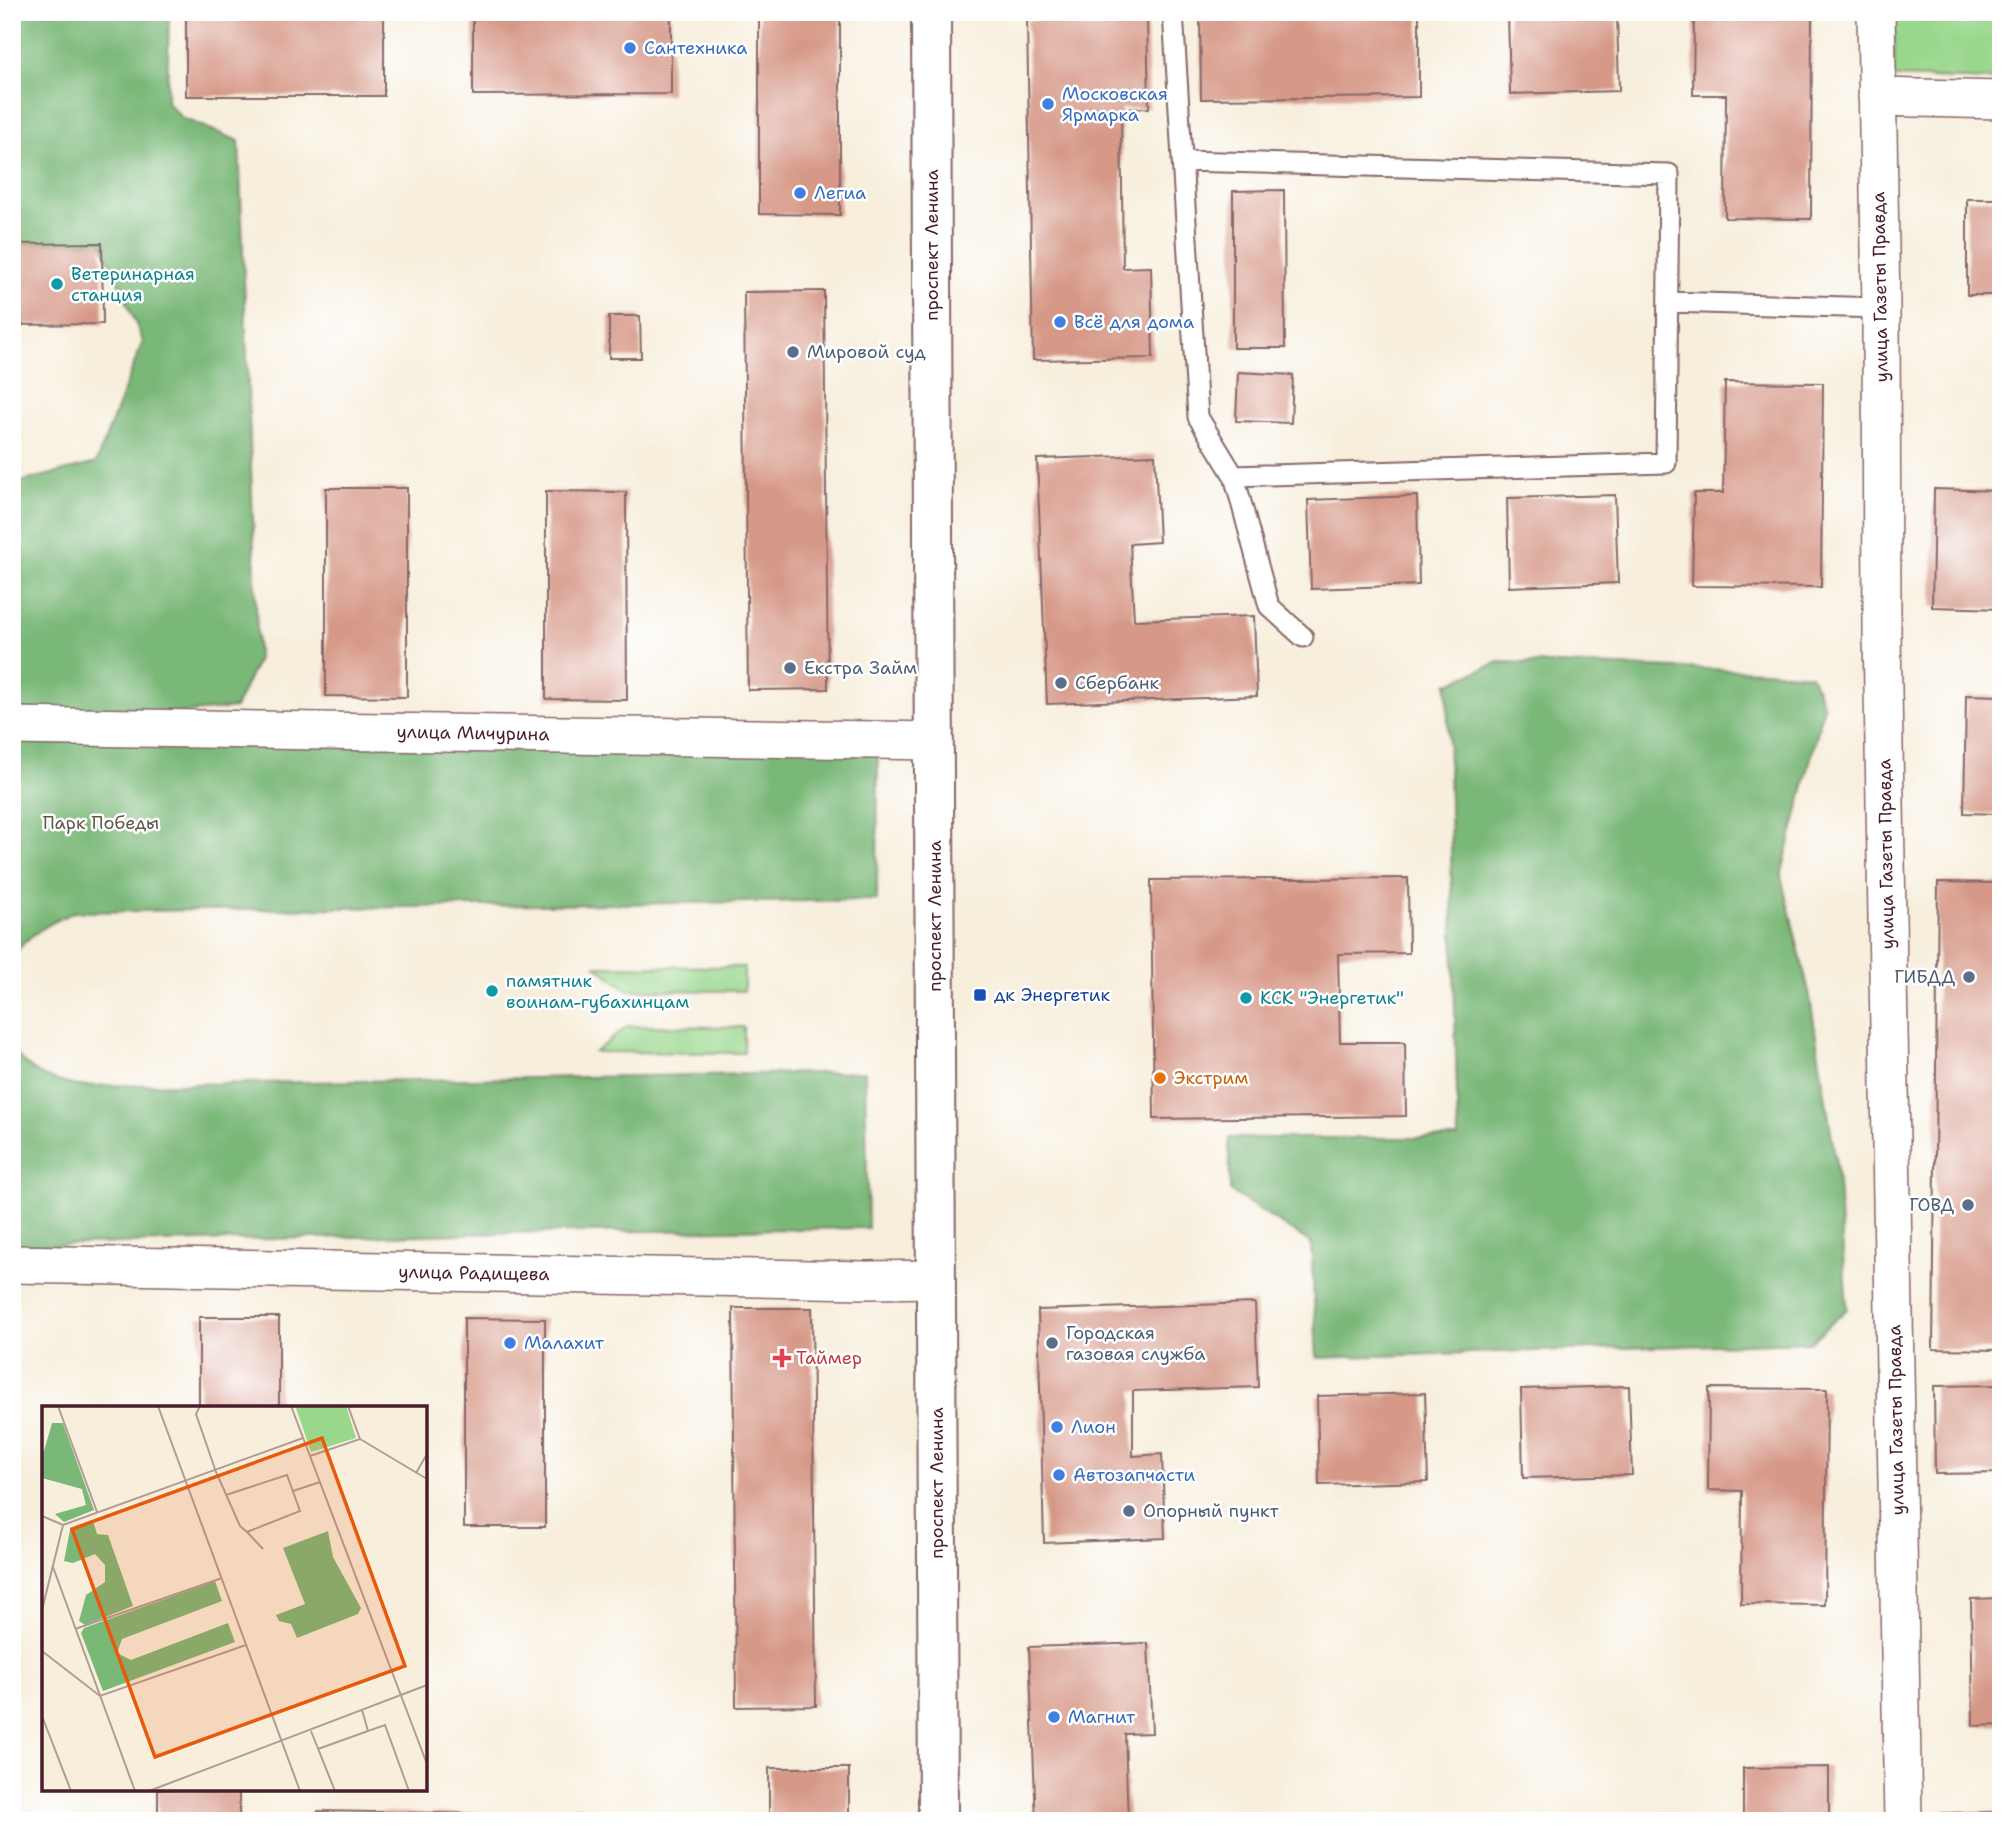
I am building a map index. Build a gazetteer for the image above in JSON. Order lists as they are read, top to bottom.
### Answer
{
  "streets": {
    "main road": ["проспект Ленина"],
    "street": ["улица Газеты Правда", "улица Мичурина", "улица Радищева"]
  },
  "crossings": [
    ["проспект Ленина", "улица Мичурина"],
    ["проспект Ленина", "улица Радищева"]
  ],
  "parks": ["Парк Победы"],
  "places": {
    "other": [
      "Сантехника",
      "Московская Ярмарка",
      "Легиа",
      "Ветеринарная станция",
      "Всё для дома",
      "Мировой суд",
      "Екстра Займ",
      "Сбербанк",
      "ГИБДД",
      "памятник воинам-губахинцам",
      "КСК \"Энергетик\"",
      "Экстрим",
      "ГОВД",
      "Малахит",
      "Городская газовая служба",
      "Лион",
      "Автозапчасти",
      "Опорный пункт",
      "Магнит"
    ],
    "transit": ["дк Энергетик"],
    "health": ["Таймер"]
  }
}
